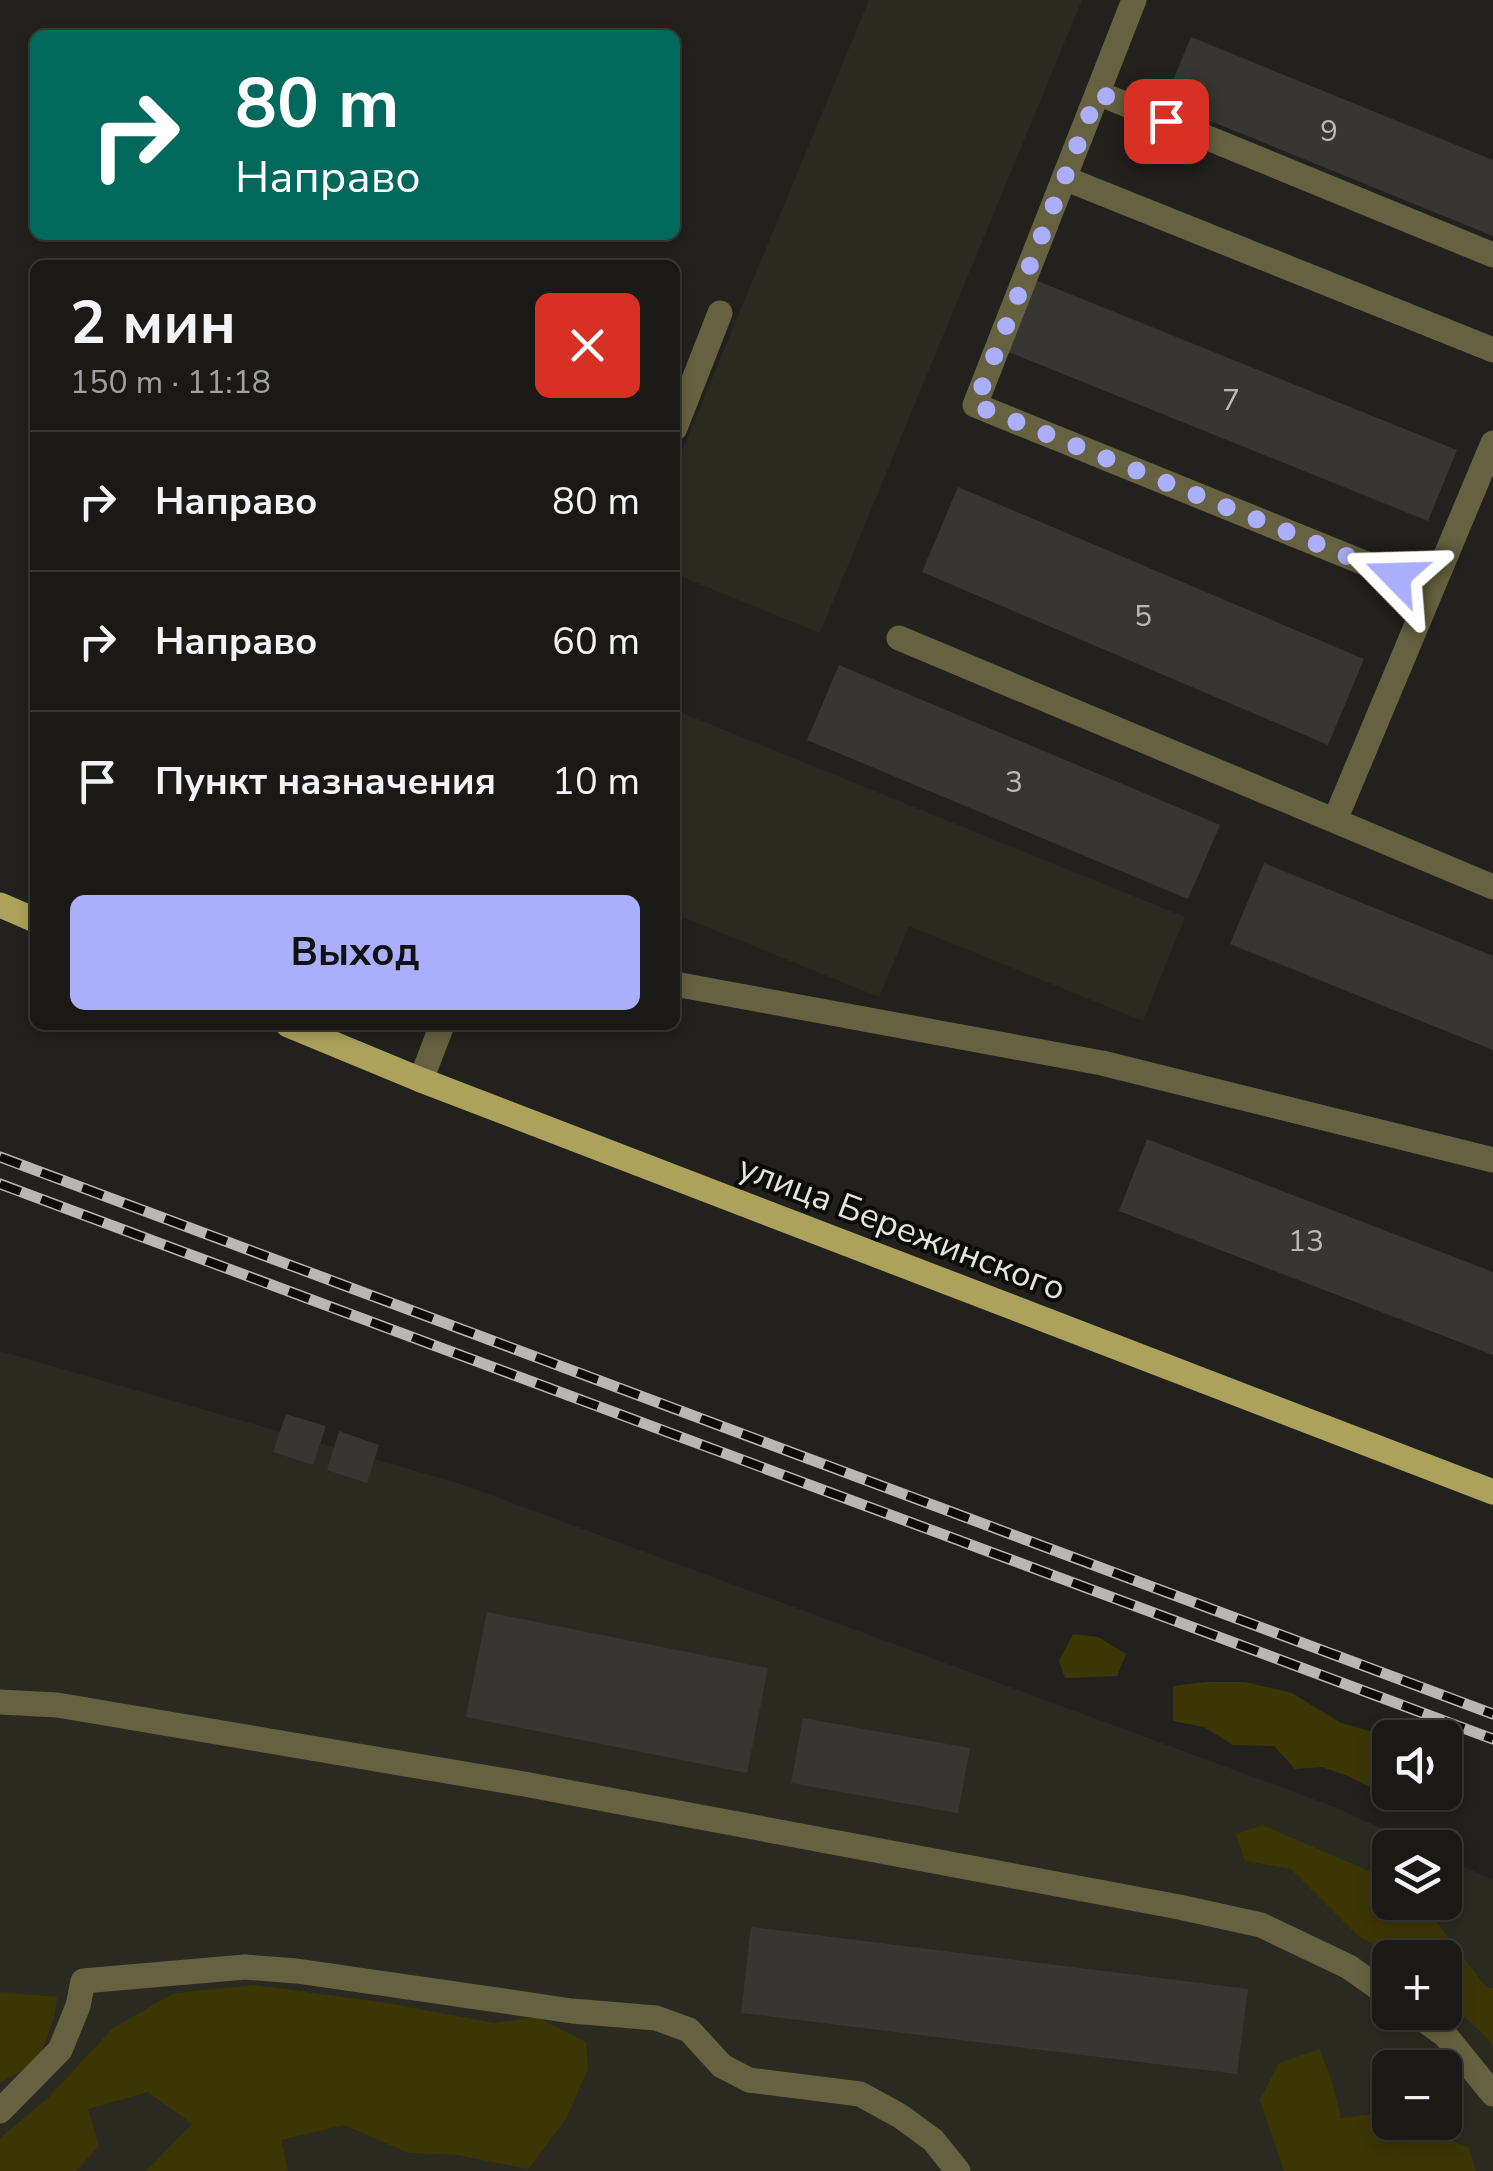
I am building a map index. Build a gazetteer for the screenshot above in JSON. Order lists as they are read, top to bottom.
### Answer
{
  "streets": {
    "main road": ["улица Бережинского"]
  },
  "house_numbers": [
    "9",
    "7",
    "5",
    "3",
    "13"
  ],
  "page": {
    "turn": ["80 m", "Направо"],
    "heading": ["2 мин", "150 m · 11:18"],
    "list": [
      {
        "name": "Направо",
        "value": "80 m"
      },
      {
        "name": "Направо",
        "value": "60 m"
      },
      {
        "name": "Пункт назначения",
        "value": "10 m"
      }
    ],
    "buttons": "Выход",
    "map_buttons": ["+", "−"]
  }
}
